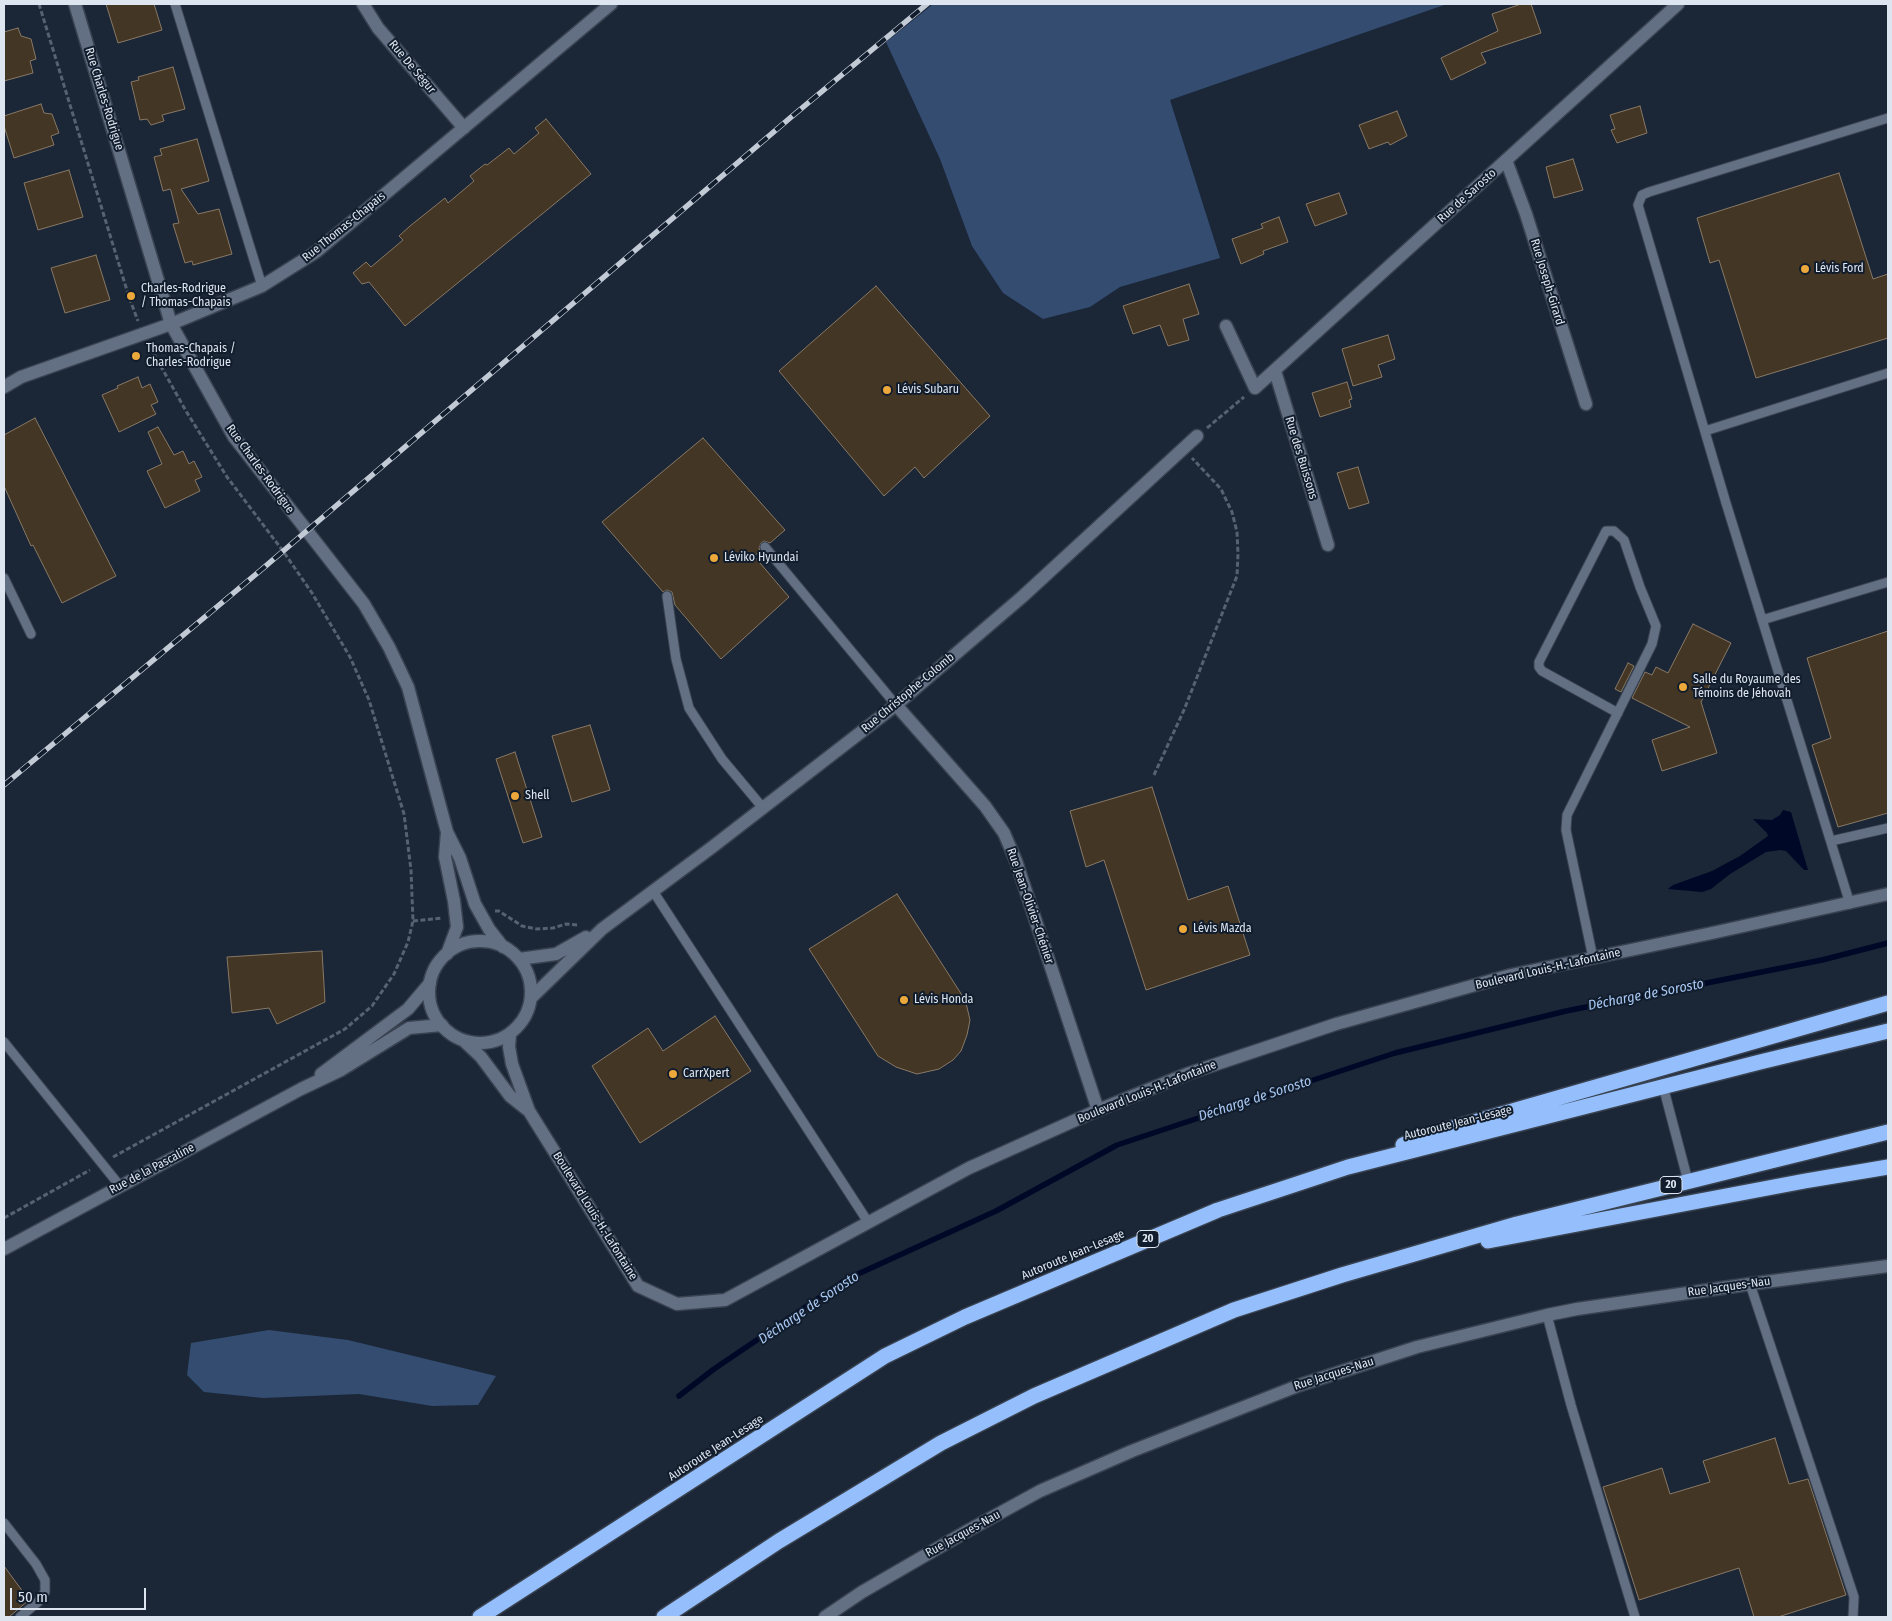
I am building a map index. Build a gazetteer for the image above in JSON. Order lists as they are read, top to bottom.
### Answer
{
  "streets": {
    "highway": ["Autoroute Jean-Lesage", "20"],
    "street": [
      "Rue De Ségur",
      "Rue Charles-Rodrigue",
      "Rue de Sarosto",
      "Rue Thomas-Chapais",
      "Rue Joseph-Girard",
      "Rue des Buissons",
      "Rue Christophe-Colomb",
      "Rue Jean-Olivier-Chénier",
      "Boulevard Louis-H.-Lafontaine",
      "Rue de la Pascaline",
      "Rue Jacques-Nau"
    ]
  },
  "crossings": [
    ["Rue De Ségur", "Rue Thomas-Chapais"],
    ["Rue Charles-Rodrigue", "Rue Thomas-Chapais"],
    ["Rue Charles-Rodrigue", "Rue Christophe-Colomb"],
    ["Rue Charles-Rodrigue", "Boulevard Louis-H.-Lafontaine"],
    ["Rue Charles-Rodrigue", "Rue de la Pascaline"],
    ["Rue de Sarosto", "Rue Joseph-Girard"],
    ["Rue de Sarosto", "Rue des Buissons"],
    ["Rue Christophe-Colomb", "Rue Jean-Olivier-Chénier"],
    ["Rue Christophe-Colomb", "Boulevard Louis-H.-Lafontaine"],
    ["Rue Christophe-Colomb", "Rue de la Pascaline"],
    ["Rue Jean-Olivier-Chénier", "Boulevard Louis-H.-Lafontaine"],
    ["Boulevard Louis-H.-Lafontaine", "Rue de la Pascaline"]
  ],
  "water": ["Décharge de Sorosto"],
  "places": [
    "Lévis Ford",
    "Charles-Rodrigue / Thomas-Chapais",
    "Thomas-Chapais / Charles-Rodrigue",
    "Lévis Subaru",
    "Léviko Hyundai",
    "Salle du Royaume des Témoins de Jéhovah",
    "Shell",
    "Lévis Mazda",
    "Lévis Honda",
    "CarrXpert"
  ],
  "scale_bar": "50 m"
}
